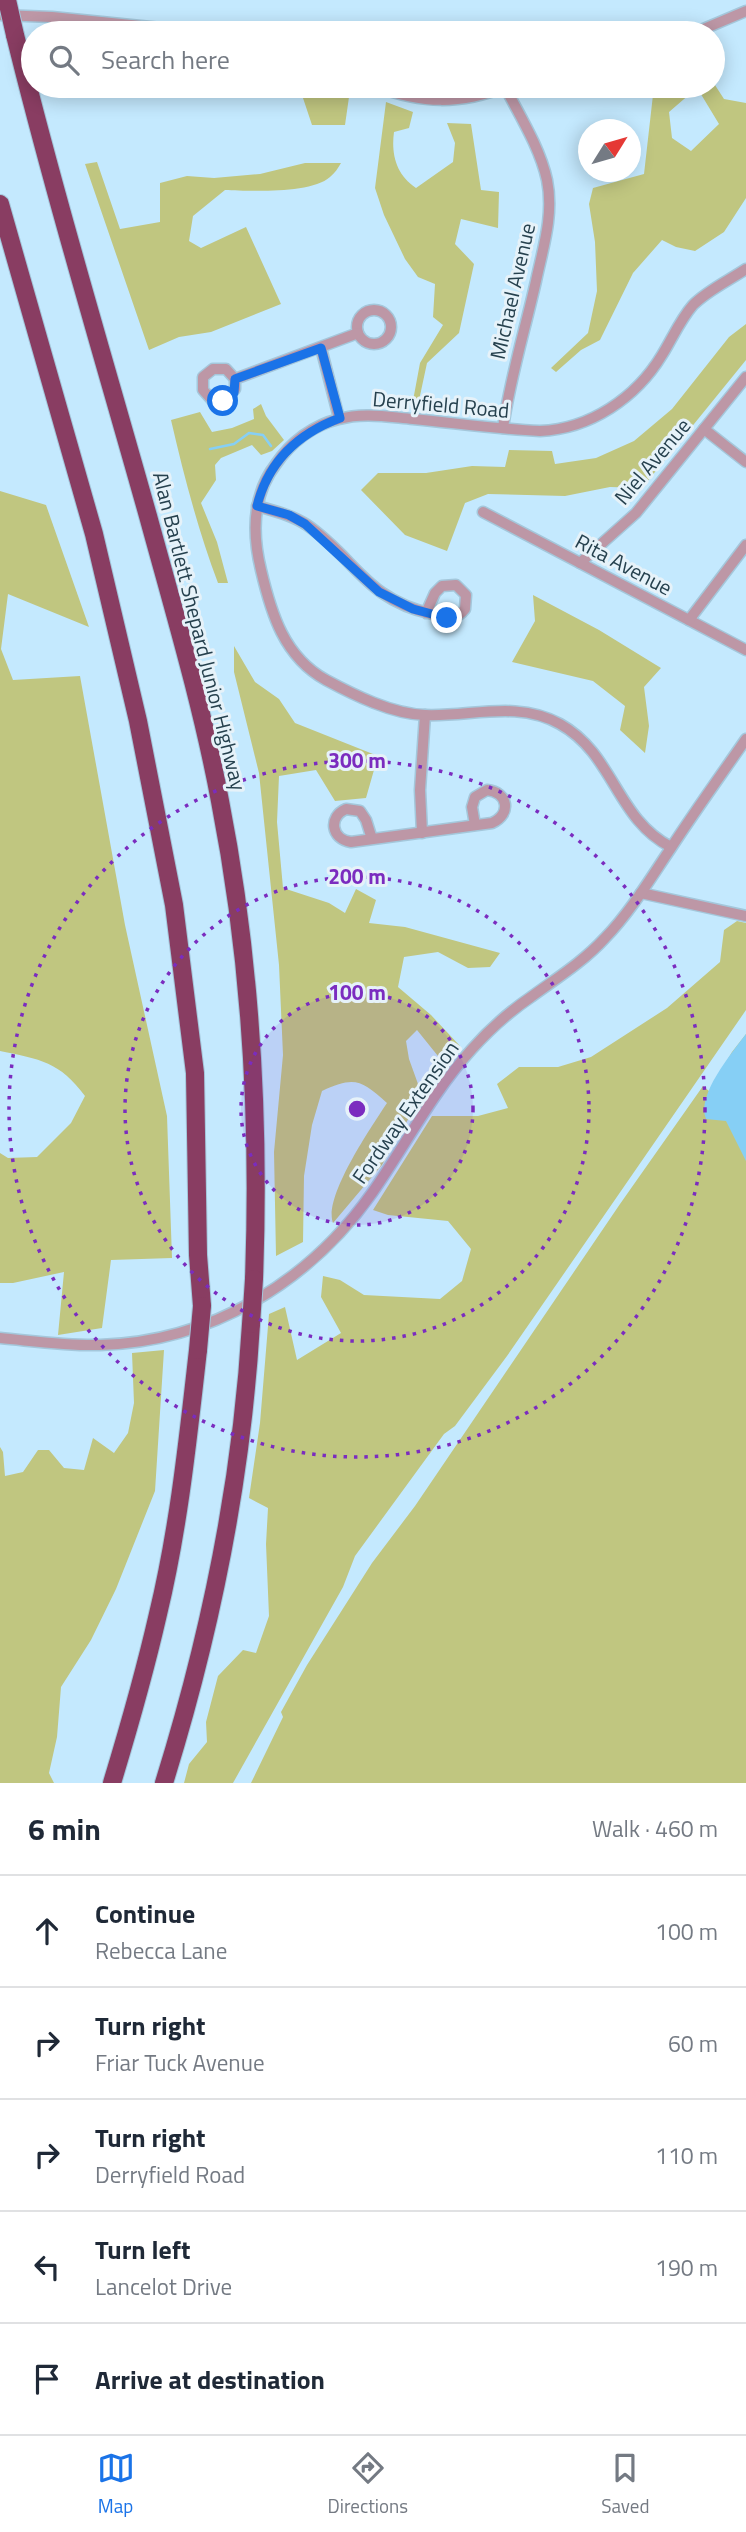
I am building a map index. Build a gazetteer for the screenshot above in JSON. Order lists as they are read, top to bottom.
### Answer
{
  "streets": {
    "highway": ["Alan Bartlett Shepard Junior Highway"],
    "street": [
      "Michael Avenue",
      "Derryfield Road",
      "Niel Avenue",
      "Rita Avenue",
      "Fordway Extension"
    ]
  },
  "crossings": [
    ["Michael Avenue", "Derryfield Road"],
    ["Derryfield Road", "Fordway Extension"],
    ["Niel Avenue", "Rita Avenue"]
  ],
  "north": "top right",
  "page": {
    "search": "Search here",
    "heading": ["6 min", "Walk · 460 m"],
    "list": [
      ["Continue", "Rebecca Lane", "100 m"],
      ["Turn right", "Friar Tuck Avenue", "60 m"],
      ["Turn right", "Derryfield Road", "110 m"],
      ["Turn left", "Lancelot Drive", "190 m"],
      "Arrive at destination"
    ],
    "nav": ["Map", "Directions", "Saved"]
  },
  "rings": ["300 m", "200 m", "100 m"]
}
